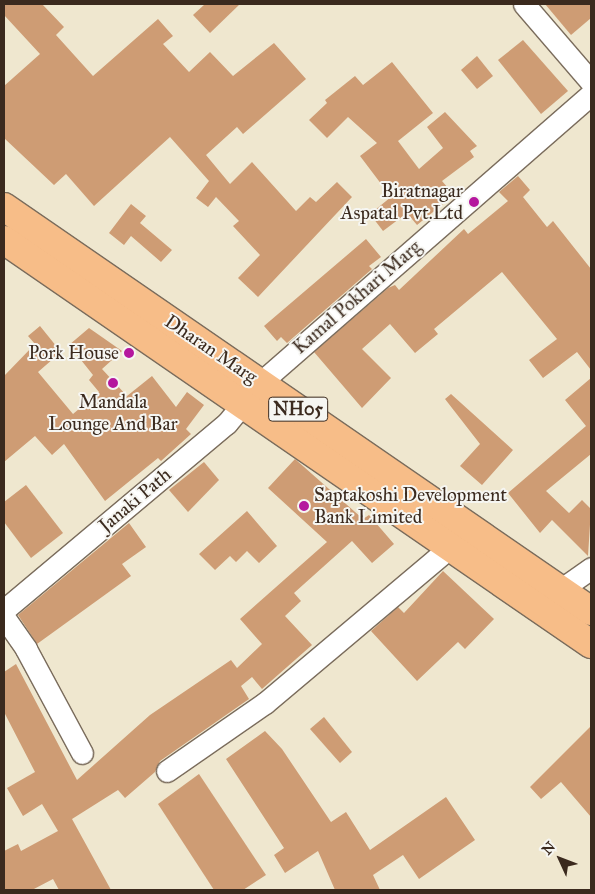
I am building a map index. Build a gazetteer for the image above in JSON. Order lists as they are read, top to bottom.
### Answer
{
  "streets": {
    "main road": ["Dharan Marg", "NH05"],
    "street": ["Kamal Pokhari Marg", "Janaki Path"]
  },
  "crossings": [
    ["Kamal Pokhari Marg", "Dharan Marg"],
    ["Kamal Pokhari Marg", "Janaki Path"],
    ["Dharan Marg", "Janaki Path"]
  ],
  "places": [
    "Biratnagar Aspatal Pvt.Ltd",
    "Pork House",
    "Mandala Lounge And Bar",
    "Saptakoshi Development Bank Limited"
  ],
  "north": "top left"
}
